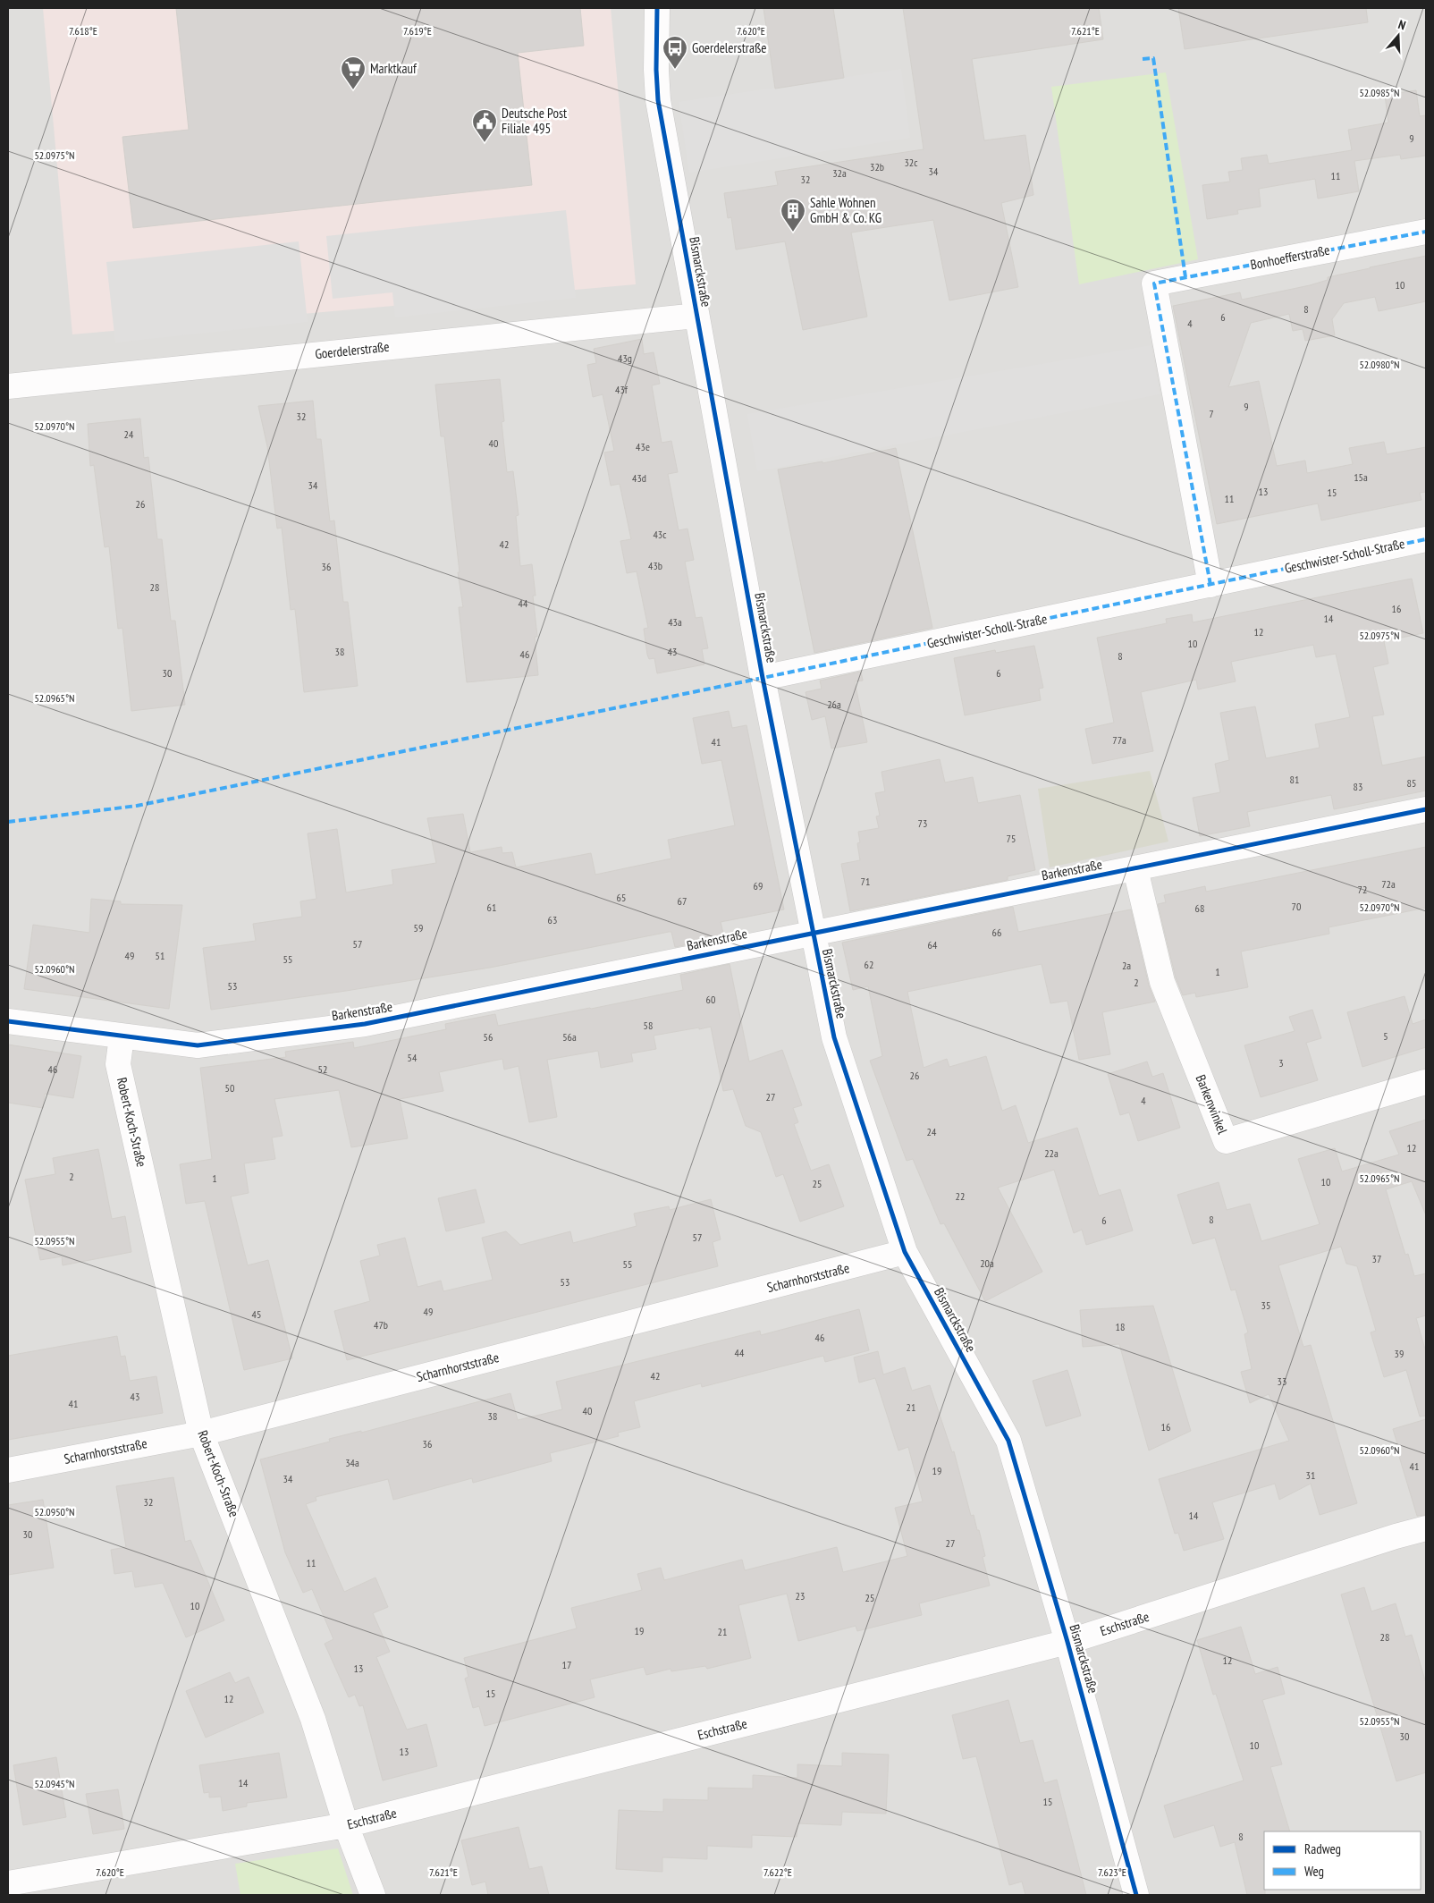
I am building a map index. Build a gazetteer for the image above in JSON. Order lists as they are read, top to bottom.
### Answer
{
  "streets": {
    "street": [
      "Bonhoefferstraße",
      "Bismarckstraße",
      "Goerdelerstraße",
      "Geschwister-Scholl-Straße",
      "Barkenstraße",
      "Barkenwinkel",
      "Robert-Koch-Straße",
      "Scharnhorststraße",
      "Eschstraße"
    ]
  },
  "crossings": [
    ["Bonhoefferstraße", "Geschwister-Scholl-Straße"],
    ["Bismarckstraße", "Goerdelerstraße"],
    ["Bismarckstraße", "Geschwister-Scholl-Straße"],
    ["Bismarckstraße", "Barkenstraße"],
    ["Bismarckstraße", "Scharnhorststraße"],
    ["Bismarckstraße", "Eschstraße"],
    ["Barkenstraße", "Barkenwinkel"],
    ["Barkenstraße", "Robert-Koch-Straße"],
    ["Robert-Koch-Straße", "Scharnhorststraße"],
    ["Robert-Koch-Straße", "Eschstraße"]
  ],
  "places": {
    "bus stop": ["Goerdelerstraße"],
    "supermarket": ["Marktkauf"],
    "public building": ["Deutsche Post Filiale 495"],
    "building": ["Sahle Wohnen GmbH & Co. KG"]
  },
  "house_numbers": [
    "9",
    "32c",
    "32b",
    "34",
    "32a",
    "11",
    "32",
    "10",
    "8",
    "6",
    "4",
    "43g",
    "43f",
    "9",
    "7",
    "32",
    "24",
    "40",
    "43e",
    "15a",
    "43d",
    "34",
    "13",
    "15",
    "11",
    "26",
    "43c",
    "42",
    "43b",
    "36",
    "28",
    "44",
    "16",
    "14",
    "43a",
    "12",
    "10",
    "38",
    "43",
    "46",
    "8",
    "30",
    "6",
    "26a",
    "77a",
    "41",
    "81",
    "85",
    "83",
    "73",
    "75",
    "71",
    "72a",
    "69",
    "72",
    "65",
    "67",
    "70",
    "61",
    "68",
    "63",
    "59",
    "66",
    "57",
    "64",
    "49",
    "51",
    "55",
    "62",
    "2a",
    "1",
    "2",
    "53",
    "60",
    "58",
    "5",
    "56",
    "56a",
    "54",
    "3",
    "46",
    "52",
    "26",
    "50",
    "27",
    "4",
    "24",
    "12",
    "22a",
    "2",
    "1",
    "10",
    "25",
    "22",
    "8",
    "6",
    "57",
    "37",
    "20a",
    "55",
    "53",
    "35",
    "49",
    "45",
    "47b",
    "18",
    "46",
    "44",
    "39",
    "42",
    "33",
    "43",
    "41",
    "21",
    "40",
    "38",
    "16",
    "36",
    "34a",
    "41",
    "19",
    "31",
    "34",
    "32",
    "14",
    "30",
    "27",
    "11",
    "23",
    "25",
    "10",
    "19",
    "21",
    "28",
    "12",
    "17",
    "13",
    "15",
    "12",
    "30",
    "10",
    "13",
    "14",
    "15",
    "8"
  ],
  "legend": ["Radweg", "Weg"],
  "north": "top",
  "coordinates": [
    "7.619°E",
    "7.620°E",
    "7.621°E",
    "7.618°E",
    "52.0985°N",
    "52.0975°N",
    "52.0980°N",
    "52.0970°N",
    "52.0965°N",
    "52.0960°N",
    "52.0955°N",
    "52.0950°N",
    "52.0945°N",
    "7.622°E",
    "7.623°E"
  ]
}
